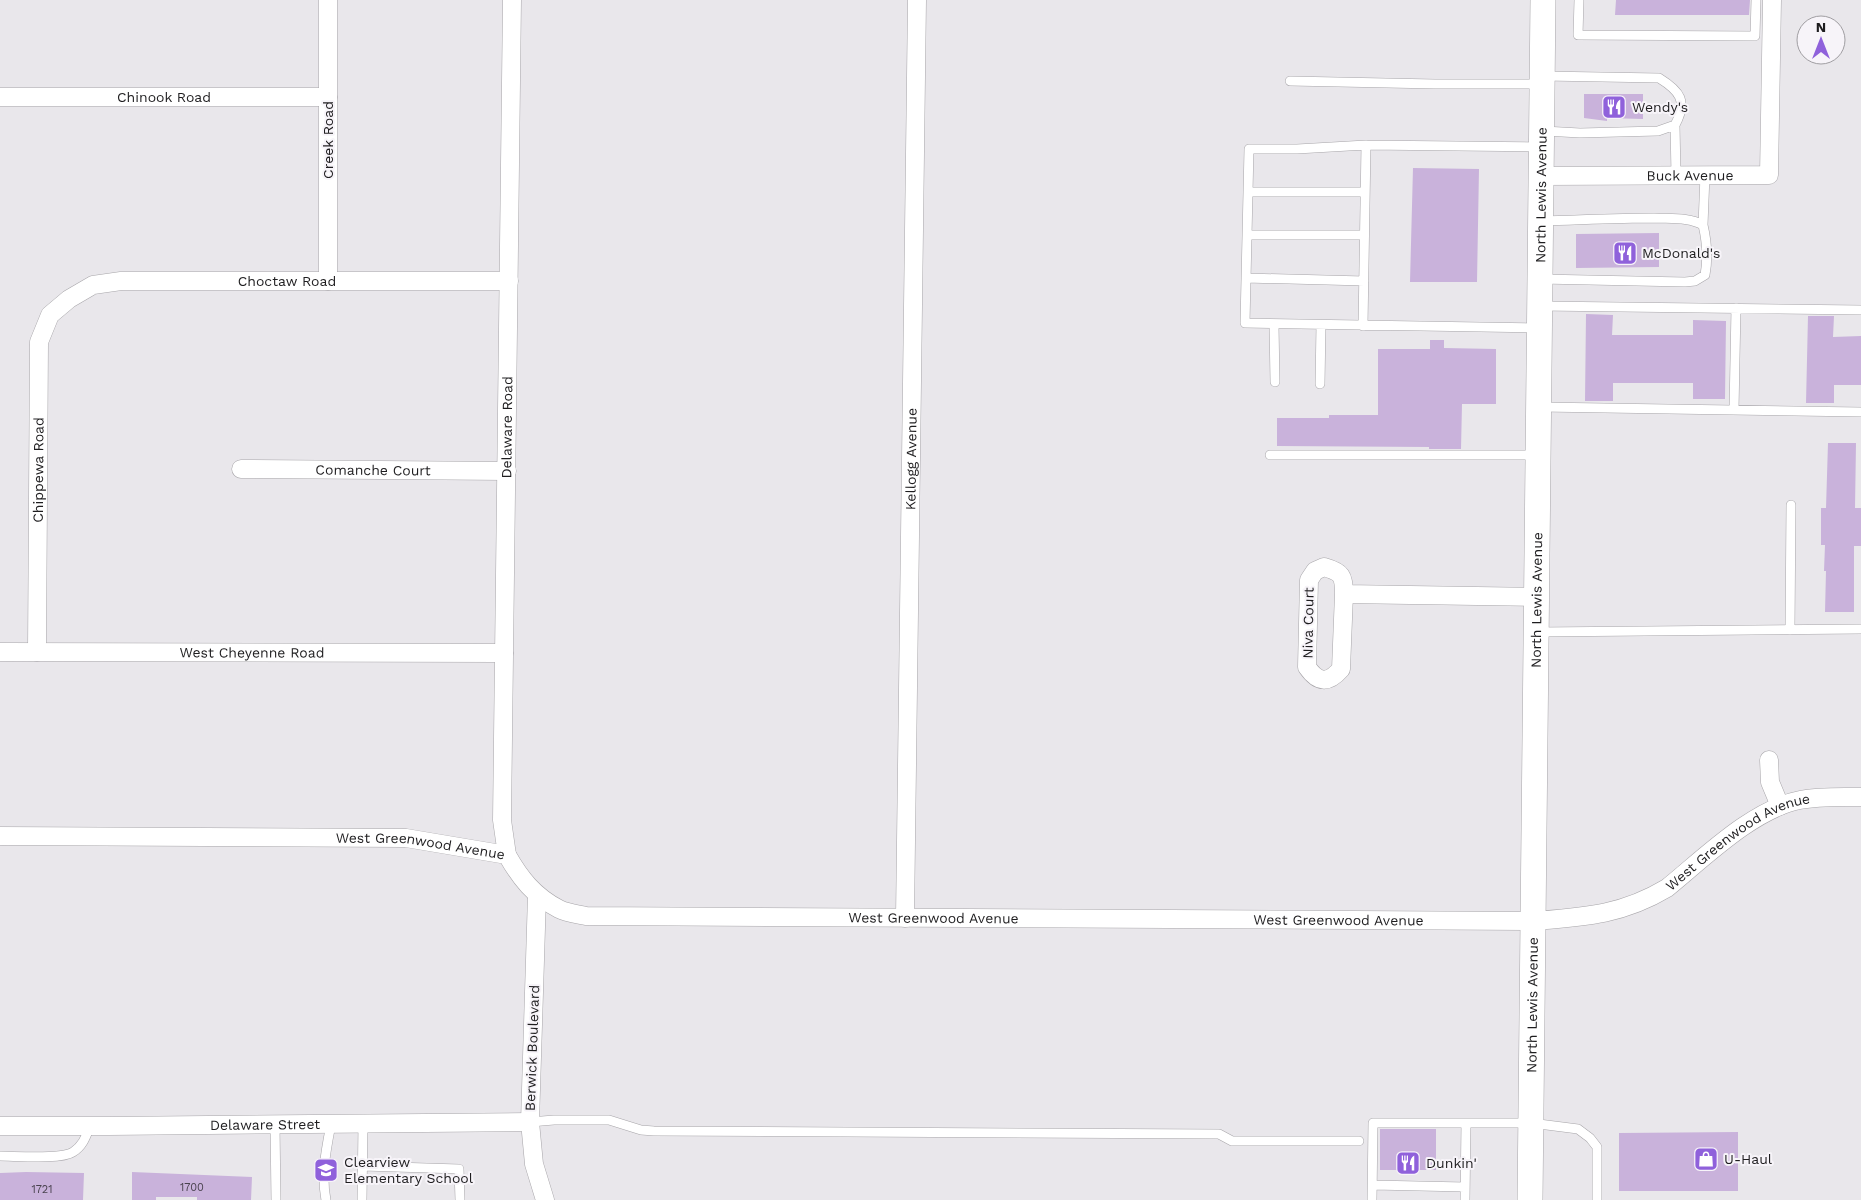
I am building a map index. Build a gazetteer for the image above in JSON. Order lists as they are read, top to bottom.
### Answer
{
  "streets": {
    "main road": ["North Lewis Avenue"],
    "street": [
      "Chinook Road",
      "Creek Road",
      "Buck Avenue",
      "Choctaw Road",
      "Delaware Road",
      "Kellogg Avenue",
      "Chippewa Road",
      "Comanche Court",
      "Niva Court",
      "West Cheyenne Road",
      "West Greenwood Avenue",
      "Berwick Boulevard",
      "Delaware Street"
    ]
  },
  "crossings": [
    ["Chinook Road", "Creek Road"],
    ["Creek Road", "Choctaw Road"],
    ["Buck Avenue", "North Lewis Avenue"],
    ["North Lewis Avenue", "West Greenwood Avenue"],
    ["Choctaw Road", "Delaware Road"],
    ["Choctaw Road", "Chippewa Road"],
    ["Delaware Road", "Comanche Court"],
    ["Delaware Road", "West Cheyenne Road"],
    ["Delaware Road", "West Greenwood Avenue"],
    ["Kellogg Avenue", "West Greenwood Avenue"],
    ["Chippewa Road", "West Cheyenne Road"],
    ["West Greenwood Avenue", "Berwick Boulevard"],
    ["Berwick Boulevard", "Delaware Street"]
  ],
  "places": {
    "restaurant": ["Wendy's", "McDonald's", "Dunkin'"],
    "shop": ["U-Haul"],
    "school or university": ["Clearview Elementary School"]
  },
  "house_numbers": ["1700", "1721"],
  "north": "top"
}
